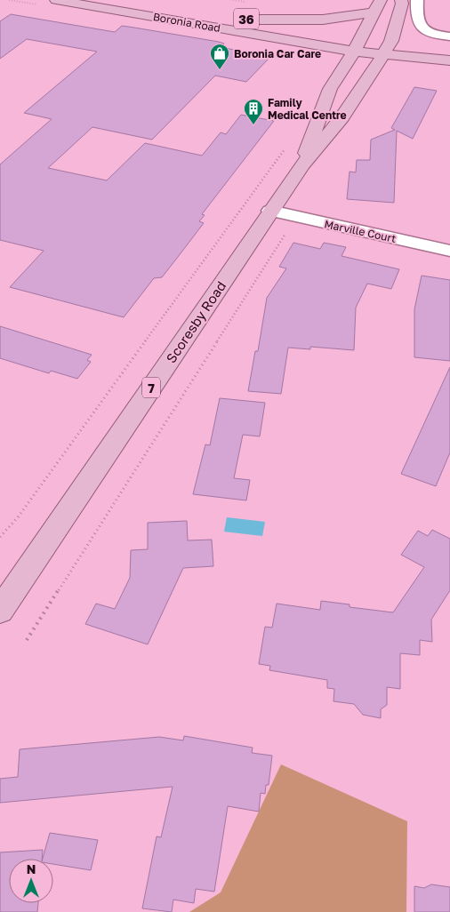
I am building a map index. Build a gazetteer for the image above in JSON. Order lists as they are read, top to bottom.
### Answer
{
  "streets": {
    "main road": [
      "36",
      "Boronia Road",
      "Scoresby Road",
      "7"
    ],
    "street": ["Marville Court"]
  },
  "crossings": [
    ["Boronia Road", "Scoresby Road"],
    ["Marville Court", "Scoresby Road"]
  ],
  "places": {
    "shop": ["Boronia Car Care"],
    "building": ["Family Medical Centre"]
  },
  "north": "top"
}
